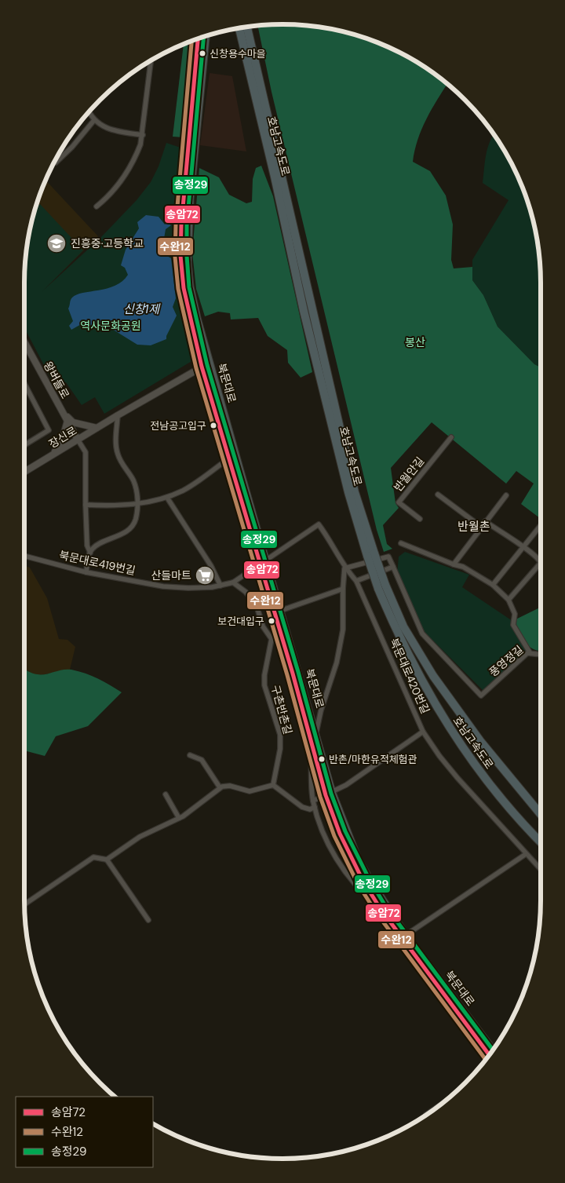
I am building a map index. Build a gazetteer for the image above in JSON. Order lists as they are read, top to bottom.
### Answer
{
  "streets": {
    "highway": ["호남고속도로"],
    "main road": ["왕버들로", "북문대로", "장신로"],
    "street": [
      "반월안길",
      "북문대로419번길",
      "풍영정길",
      "북문대로420번길",
      "구촌반촌길"
    ]
  },
  "crossings": [
    ["왕버들로", "장신로"],
    ["북문대로", "장신로"],
    ["북문대로", "북문대로419번길"],
    ["북문대로", "북문대로420번길"],
    ["북문대로419번길", "북문대로420번길"],
    ["북문대로419번길", "구촌반촌길"]
  ],
  "districts": ["반월촌"],
  "water": ["신창1제"],
  "parks": ["역사문화공원", "봉산"],
  "places": {
    "other": [
      "신창용수마을",
      "전남공고입구",
      "보건대입구",
      "반촌/마한유적체험관"
    ],
    "school or university": ["진흥중·고등학교"],
    "supermarket": ["산들마트"]
  },
  "lines": ["transit line 송정29", "transit line 송암72", "transit line 수완12"],
  "legend": ["송암72", "수완12", "송정29"]
}
